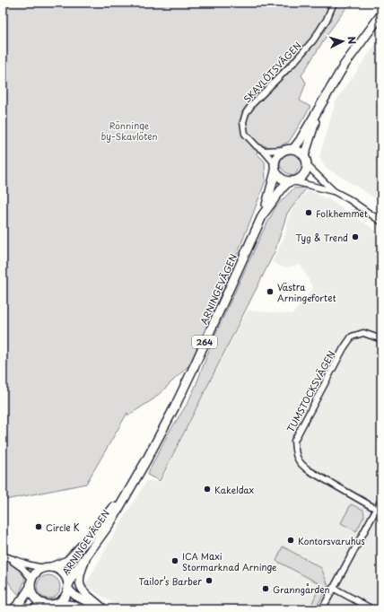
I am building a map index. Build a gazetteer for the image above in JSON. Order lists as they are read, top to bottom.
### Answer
{
  "streets": {
    "main road": ["ARNINGEVÄGEN", "264"],
    "street": ["SKAVLÖTSVÄGEN", "TUMSTOCKSVÄGEN"]
  },
  "crossings": [
    ["SKAVLÖTSVÄGEN", "ARNINGEVÄGEN"],
    ["SKAVLÖTSVÄGEN", "264"],
    ["ARNINGEVÄGEN", "264"]
  ],
  "parks": ["Rönninge by-Skavlöten"],
  "places": [
    "Folkhemmet",
    "Tyg & Trend",
    "Västra Arningefortet",
    "Kakeldax",
    "Circle K",
    "Kontorsvaruhus",
    "ICA Maxi Stormarknad Arninge",
    "Tailor’s Barber",
    "Granngården"
  ],
  "north": "right"
}
